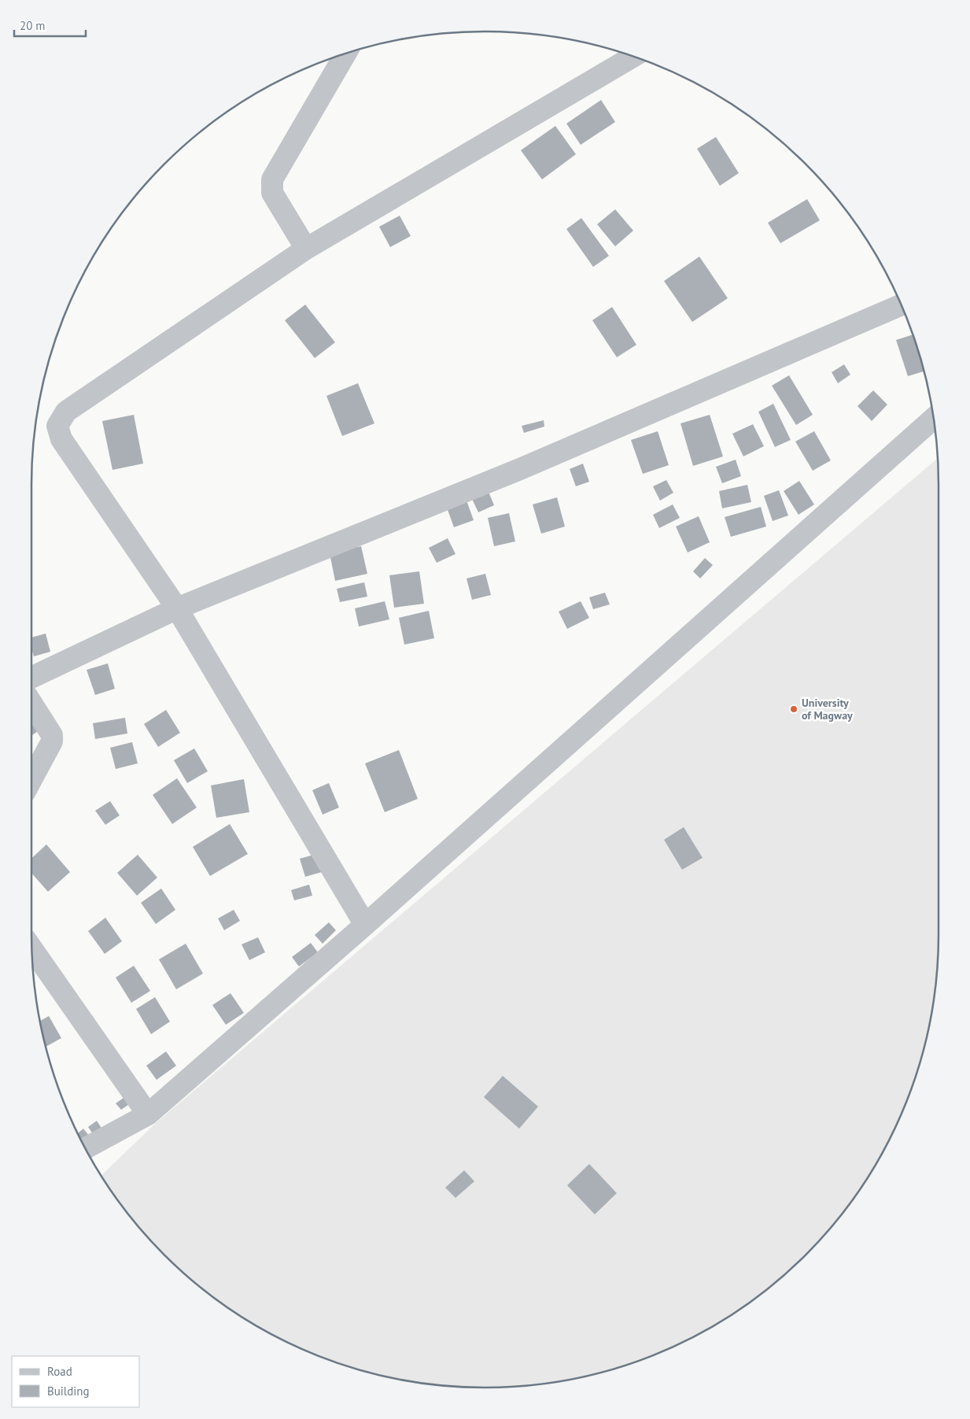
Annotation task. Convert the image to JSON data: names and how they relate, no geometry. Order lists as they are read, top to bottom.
{
  "places": ["University of Magway"],
  "legend": ["Road", "Building"],
  "scale_bar": "20 m"
}
